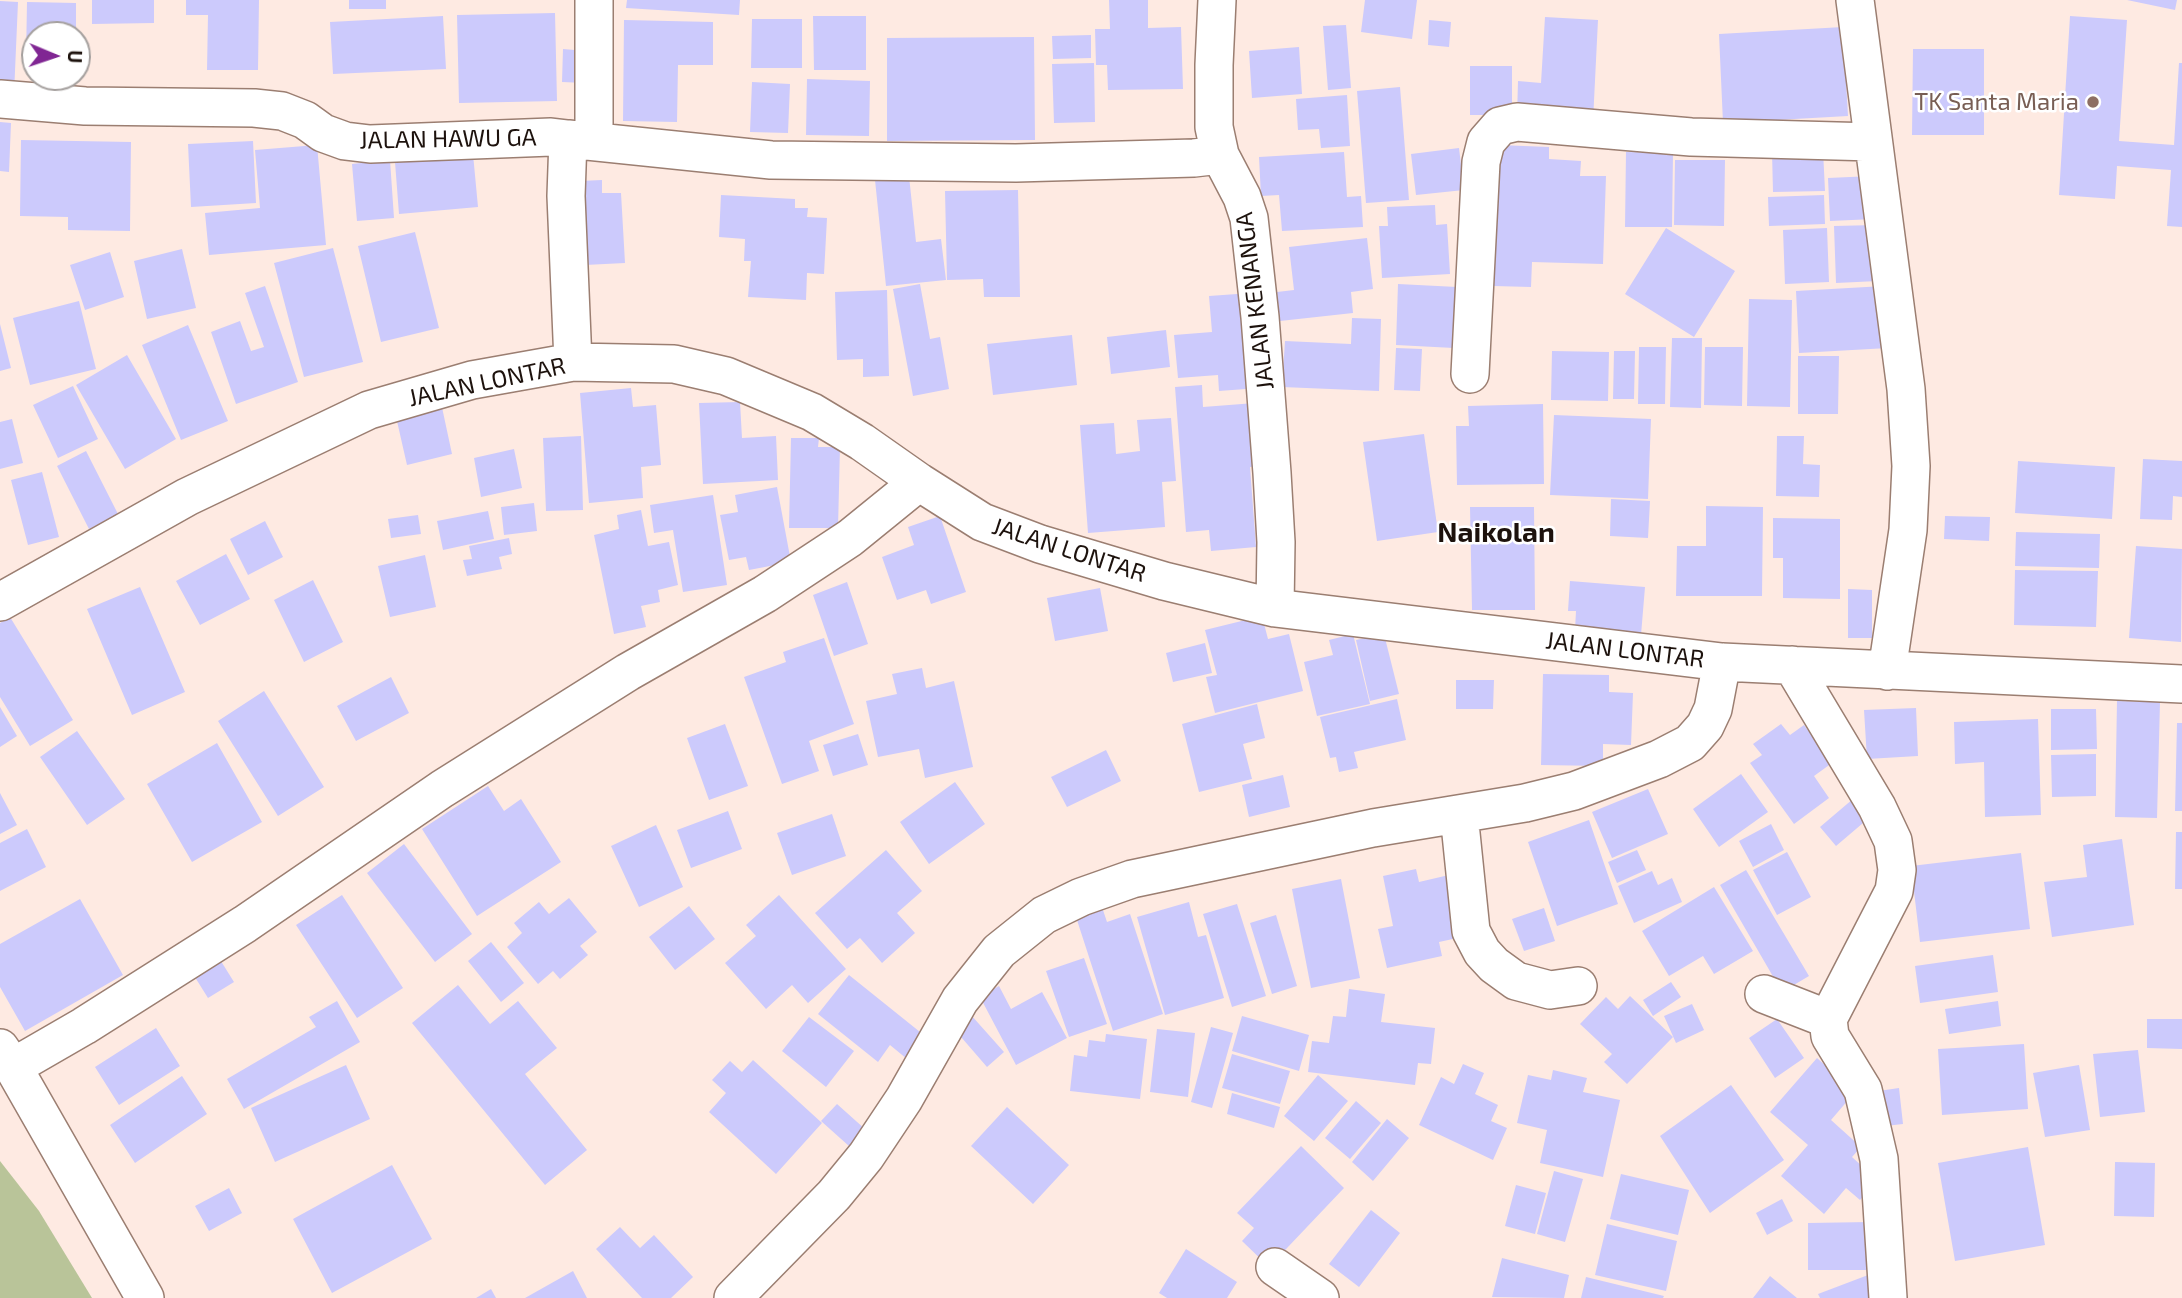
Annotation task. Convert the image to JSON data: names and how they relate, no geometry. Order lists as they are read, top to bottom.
{
  "streets": {
    "street": ["JALAN HAWU GA", "JALAN KENANGA", "JALAN LONTAR"]
  },
  "crossings": [
    ["JALAN HAWU GA", "JALAN KENANGA"],
    ["JALAN KENANGA", "JALAN LONTAR"]
  ],
  "districts": ["Naikolan"],
  "places": ["TK Santa Maria"],
  "north": "right"
}
